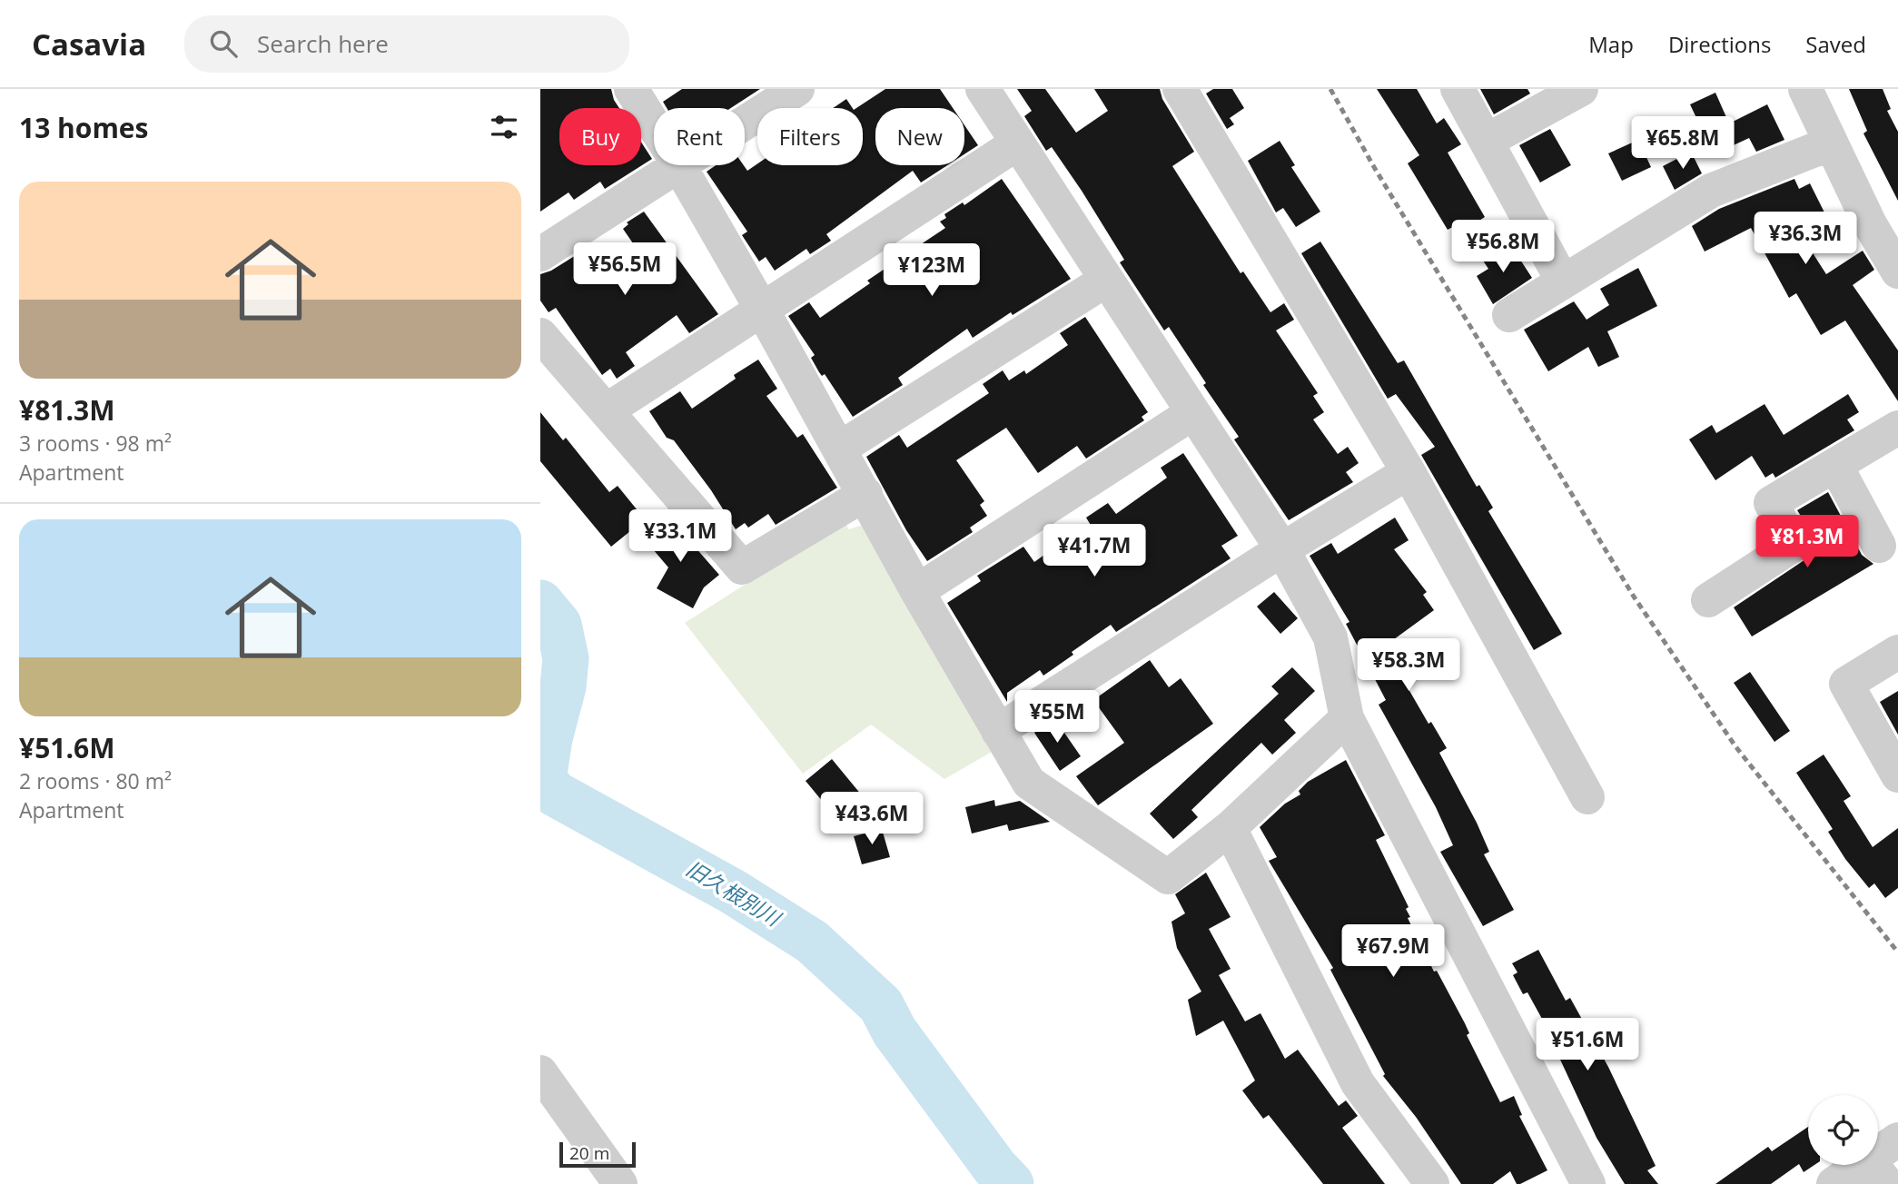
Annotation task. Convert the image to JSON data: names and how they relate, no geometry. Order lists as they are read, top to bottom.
{
  "water": ["旧久根別川"],
  "scale_bar": "20 m",
  "page": {
    "header": "Casavia",
    "search": "Search here",
    "nav": ["Map", "Directions", "Saved"],
    "heading": "13 homes",
    "chip": [
      "Buy",
      "Rent",
      "Filters",
      "New"
    ],
    "price": [
      "¥65.8M",
      "¥36.3M",
      "¥56.8M",
      "¥56.5M",
      "¥123M",
      "¥33.1M",
      "¥81.3M",
      "¥41.7M",
      "¥58.3M",
      "¥55M",
      "¥43.6M",
      "¥67.9M",
      "¥51.6M"
    ],
    "list": [
      {
        "name": "¥81.3M",
        "note": "3 rooms · 98 m² · Apartment"
      },
      {
        "name": "¥51.6M",
        "note": "2 rooms · 80 m² · Apartment"
      }
    ],
    "scale": "20 m"
  }
}
